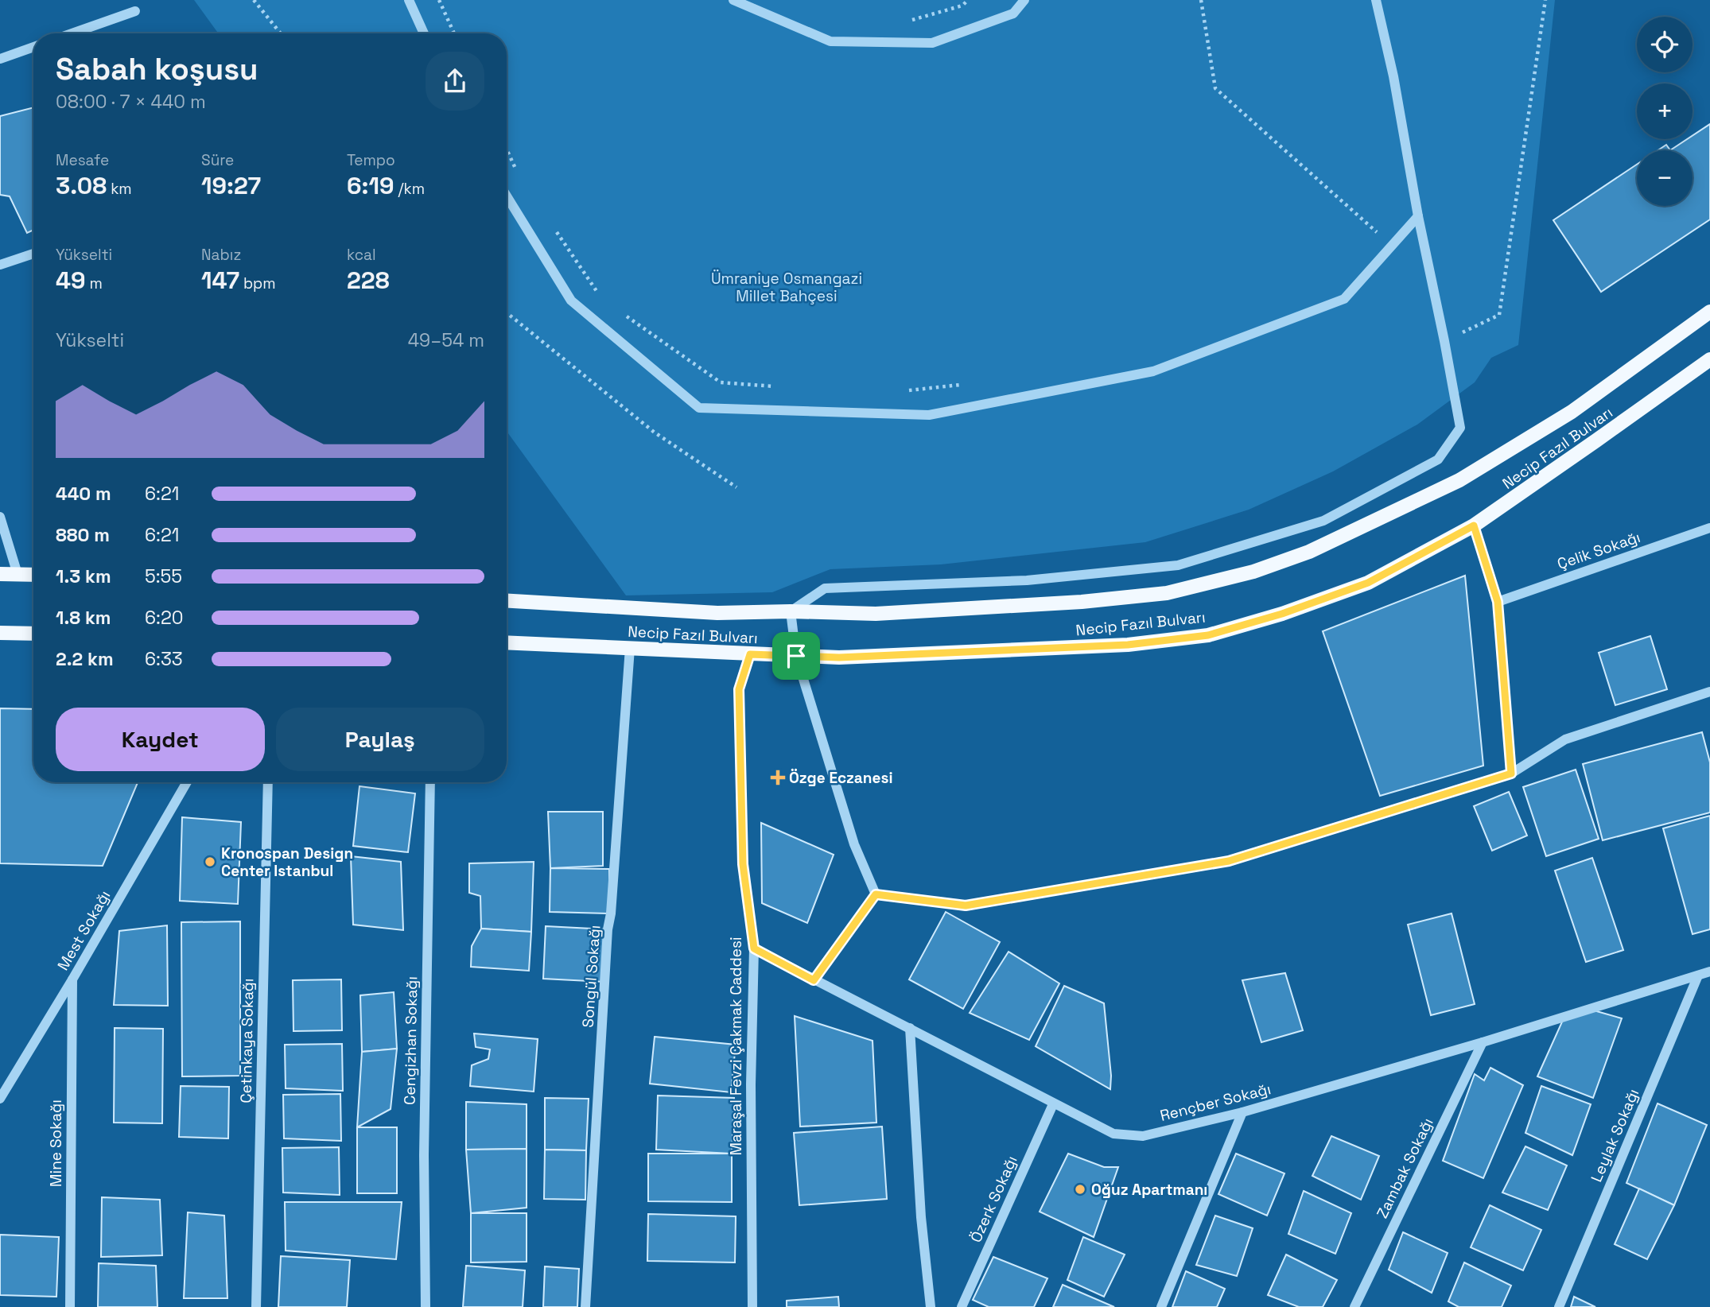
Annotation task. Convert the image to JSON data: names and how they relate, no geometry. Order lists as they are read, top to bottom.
{
  "streets": {
    "main road": ["Necip Fazıl Bulvarı"],
    "street": [
      "Çelik Sokağı",
      "Mest Sokağı",
      "Songül Sokağı",
      "Çetinkaya Sokağı",
      "Cengizhan Sokağı",
      "Maraşal Fevzi Çakmak Caddesi",
      "Rençber Sokağı",
      "Leylak Sokağı",
      "Mine Sokağı",
      "Zambak Sokağı",
      "Özerk Sokağı"
    ]
  },
  "crossings": [
    ["Necip Fazıl Bulvarı", "Songül Sokağı"],
    ["Necip Fazıl Bulvarı", "Maraşal Fevzi Çakmak Caddesi"],
    ["Mest Sokağı", "Mine Sokağı"],
    ["Maraşal Fevzi Çakmak Caddesi", "Rençber Sokağı"],
    ["Rençber Sokağı", "Leylak Sokağı"],
    ["Rençber Sokağı", "Zambak Sokağı"],
    ["Rençber Sokağı", "Özerk Sokağı"]
  ],
  "parks": ["Ümraniye Osmangazi Millet Bahçesi"],
  "places": {
    "health": ["Özge Eczanesi"],
    "other": ["Kronospan Design Center Istanbul", "Oğuz Apartmanı"]
  },
  "page": {
    "map_buttons": ["+", "−"],
    "heading": ["Sabah koşusu", "08:00 · 7 × 440 m"],
    "stats": [
      ["Mesafe", "3.08 km"],
      ["Süre", "19:27"],
      ["Tempo", "6:19 /km"],
      ["Yükselti", "49 m"],
      ["Nabız", "147 bpm"],
      ["kcal", "228"]
    ],
    "chart": ["Yükselti", "49–54 m"],
    "list": [
      {
        "name": "440 m",
        "note": "6:21"
      },
      {
        "name": "880 m",
        "note": "6:21"
      },
      {
        "name": "1.3 km",
        "note": "5:55"
      },
      {
        "name": "1.8 km",
        "note": "6:20"
      },
      {
        "name": "2.2 km",
        "note": "6:33"
      }
    ],
    "buttons": ["Kaydet", "Paylaş"]
  }
}
